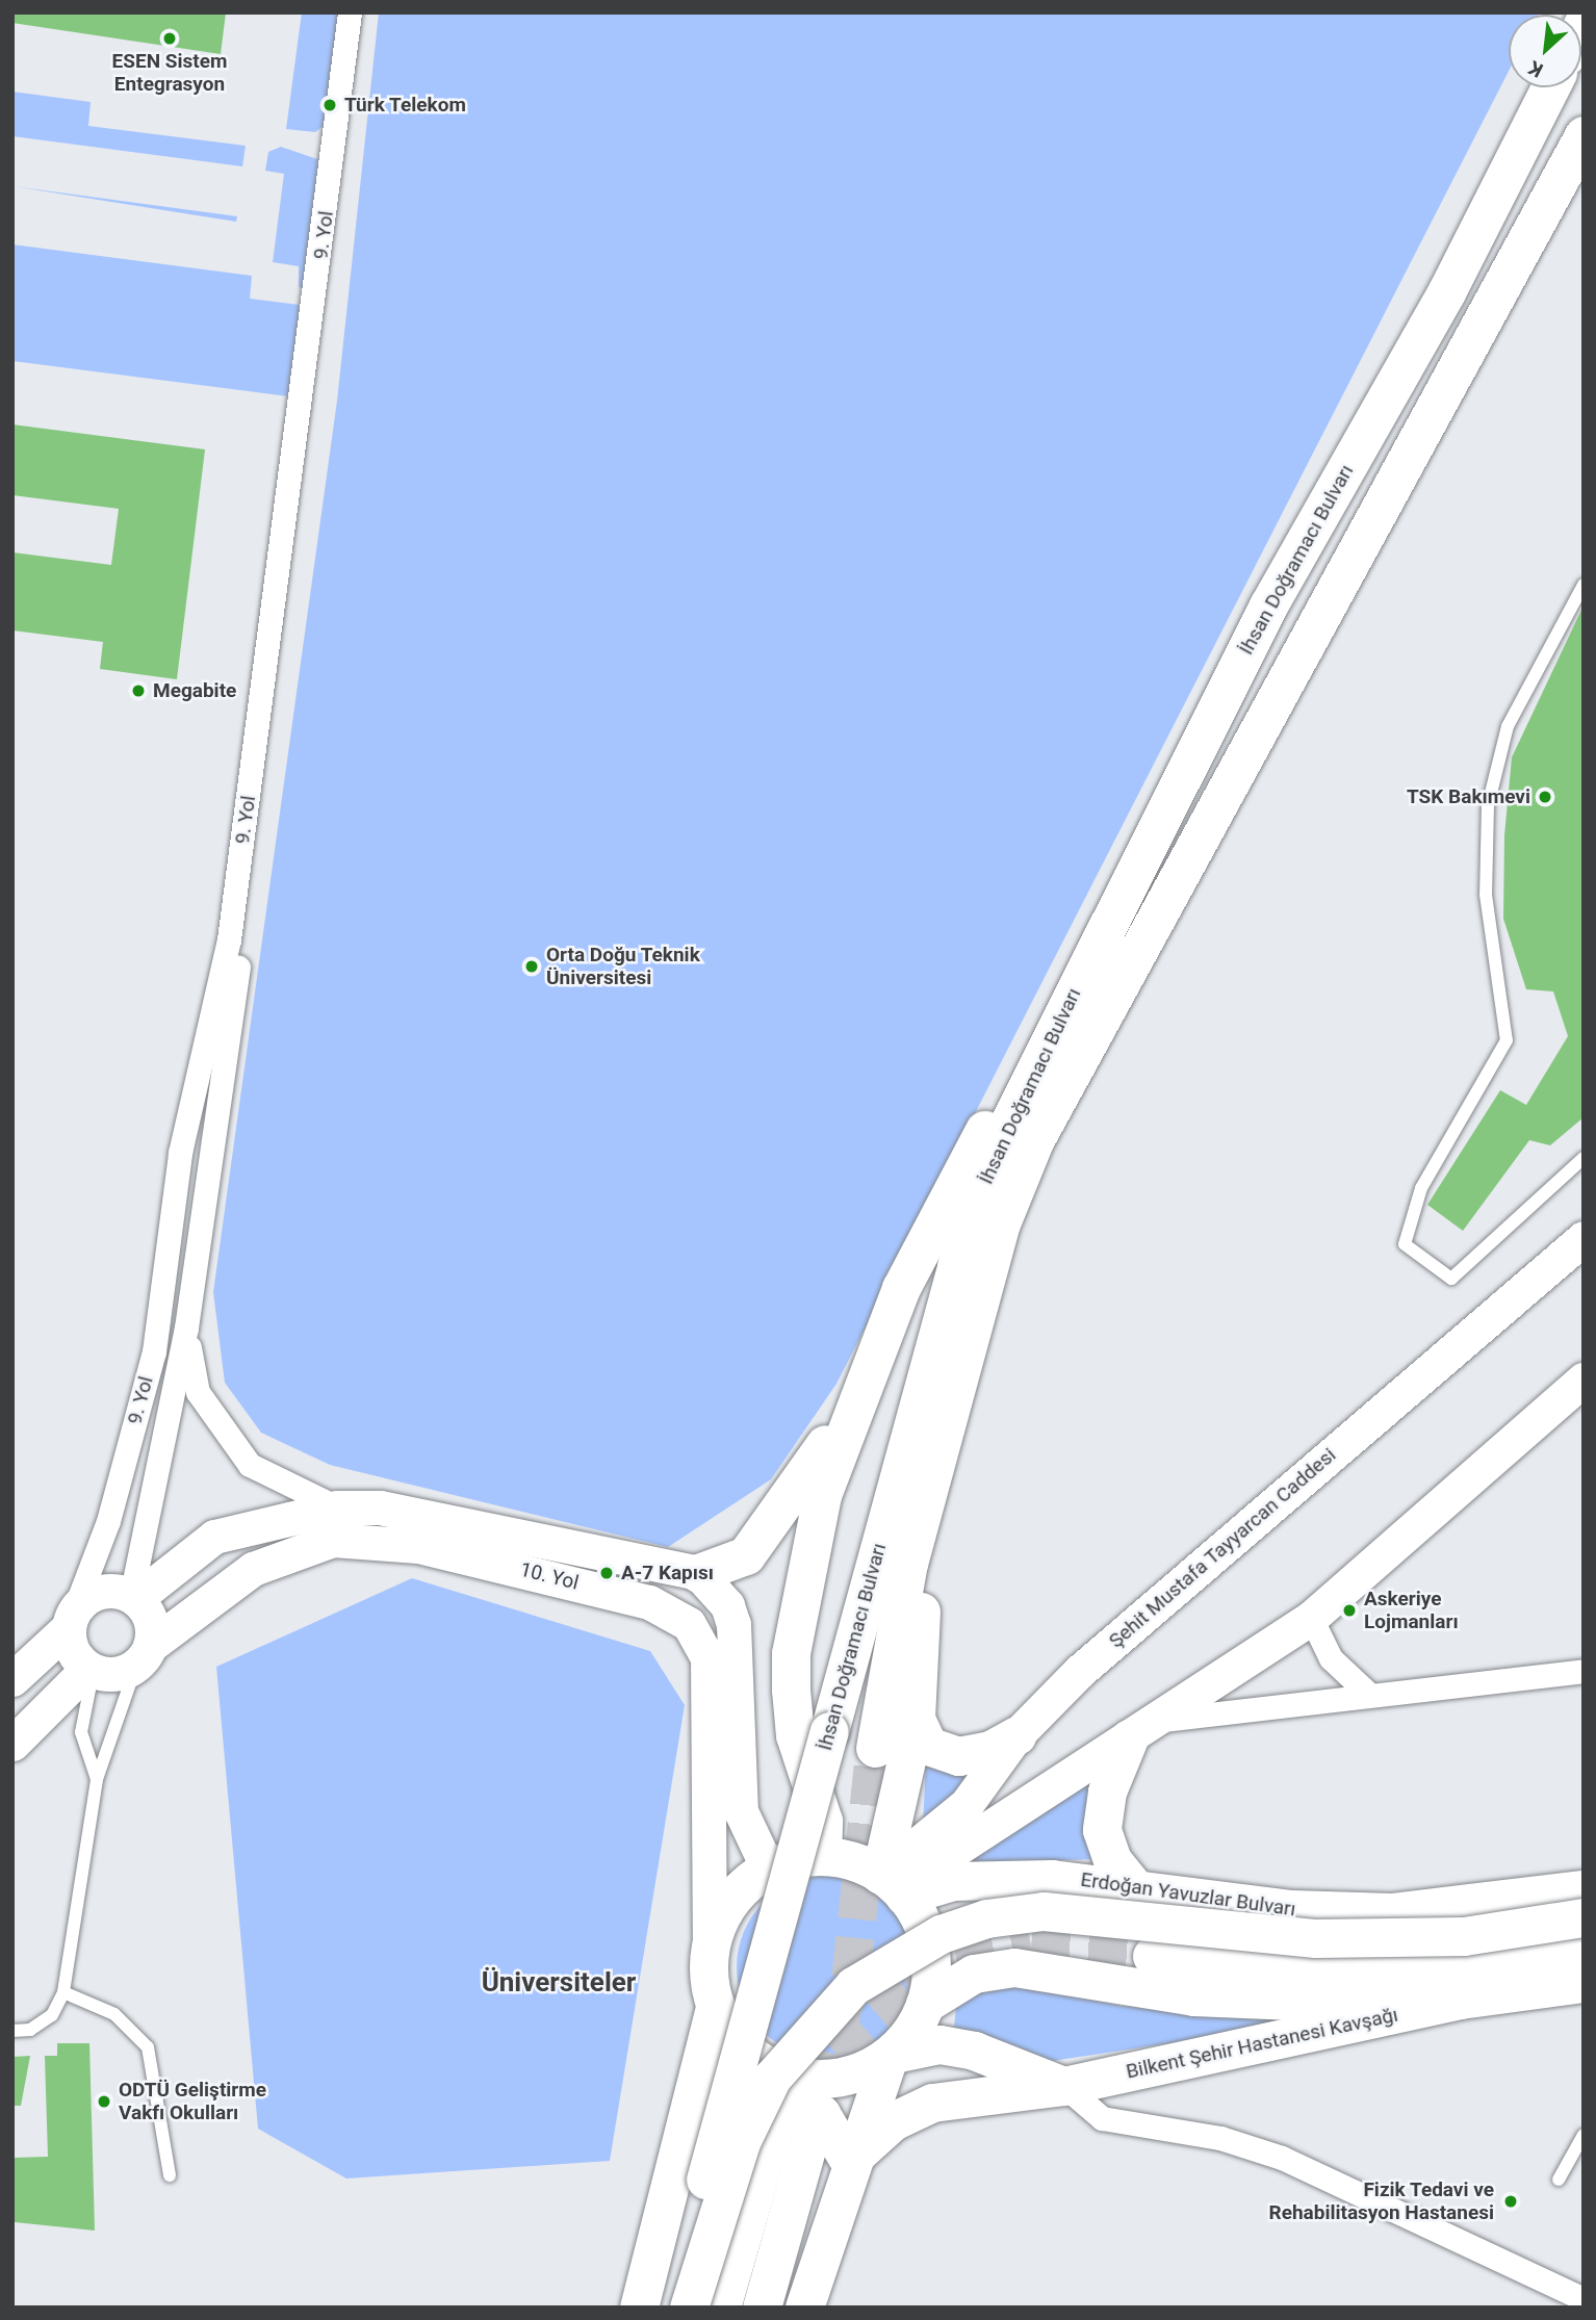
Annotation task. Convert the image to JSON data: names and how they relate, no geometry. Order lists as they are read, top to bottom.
{
  "streets": {
    "main road": ["İhsan Doğramacı Bulvarı", "Erdoğan Yavuzlar Bulvarı", "Bilkent Şehir Hastanesi Kavşağı"],
    "street": ["9. Yol", "Şehit Mustafa Tayyarcan Caddesi", "10. Yol"]
  },
  "crossings": [
    ["9. Yol", "10. Yol"],
    ["Şehit Mustafa Tayyarcan Caddesi", "10. Yol"],
    ["Şehit Mustafa Tayyarcan Caddesi", "Erdoğan Yavuzlar Bulvarı"],
    ["10. Yol", "Erdoğan Yavuzlar Bulvarı"]
  ],
  "districts": ["Üniversiteler"],
  "places": [
    "ESEN Sistem Entegrasyon",
    "Türk Telekom",
    "Megabite",
    "TSK Bakımevi",
    "Orta Doğu Teknik Üniversitesi",
    "A-7 Kapısı",
    "Askeriye Lojmanları",
    "ODTÜ Geliştirme Vakfı Okulları",
    "Fizik Tedavi ve Rehabilitasyon Hastanesi"
  ],
  "north": "bottom left"
}
